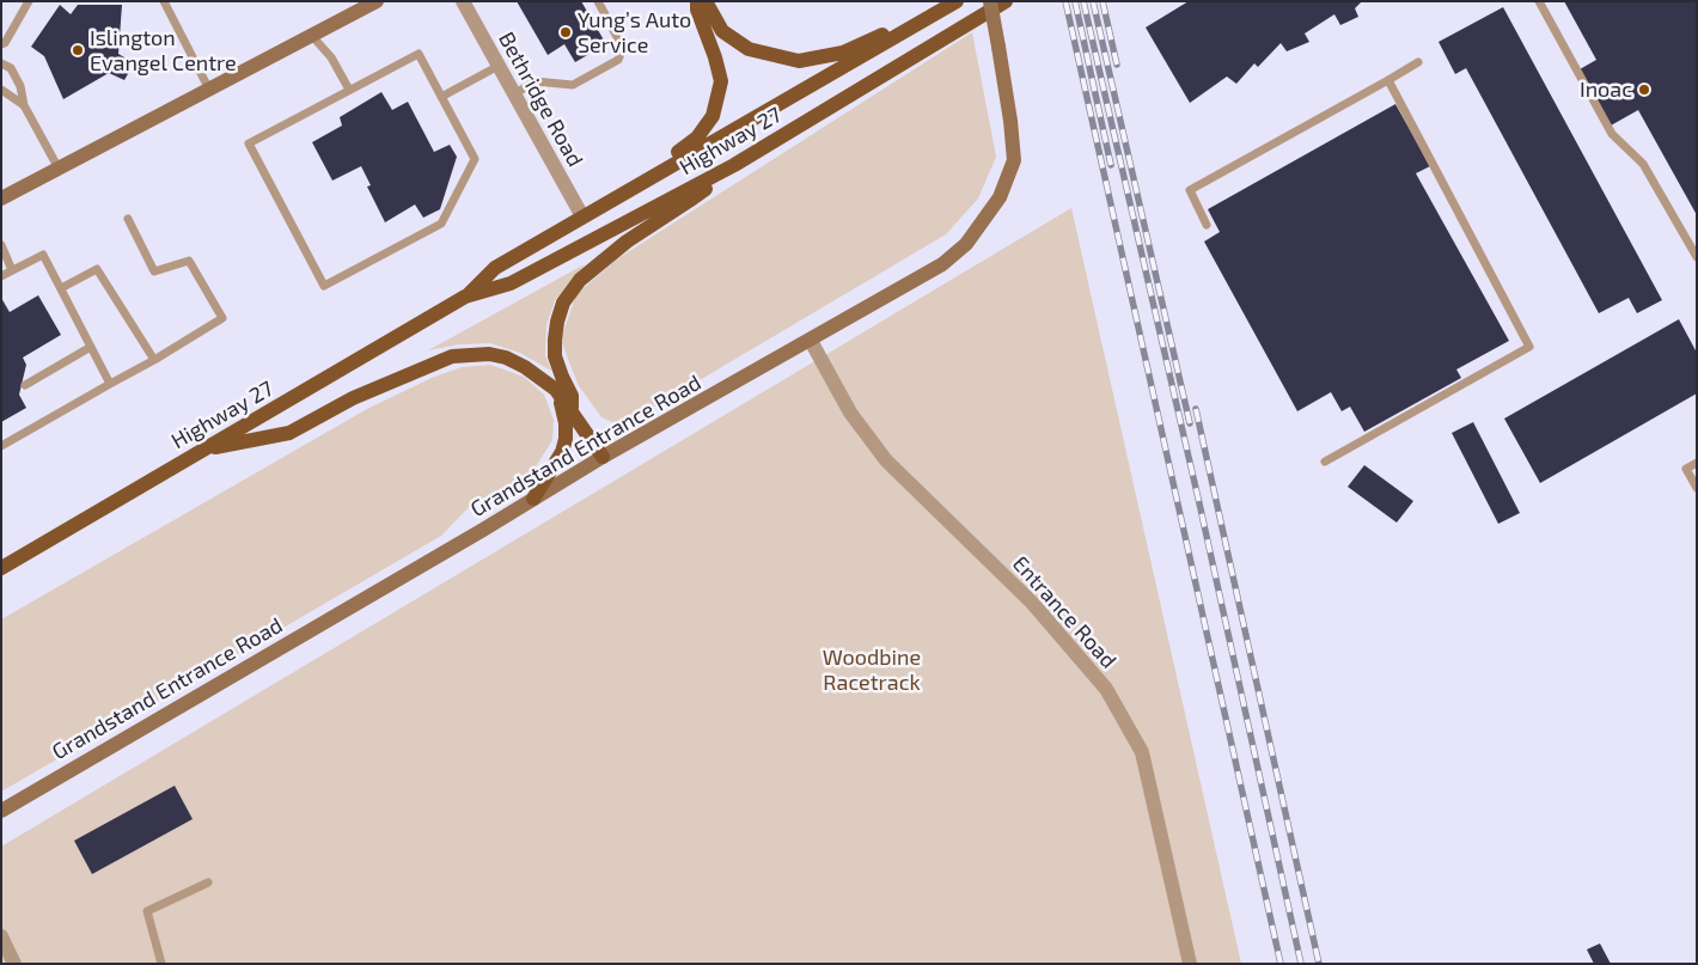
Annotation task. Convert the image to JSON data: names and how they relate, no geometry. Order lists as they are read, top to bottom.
{
  "streets": {
    "main road": ["Highway 27"],
    "street": ["Bethridge Road", "Grandstand Entrance Road", "Entrance Road"]
  },
  "crossings": [
    ["Bethridge Road", "Highway 27"],
    ["Grandstand Entrance Road", "Entrance Road"]
  ],
  "parks": ["Woodbine Racetrack"],
  "places": ["Yung’s Auto Service", "Islington Evangel Centre", "Inoac"]
}
